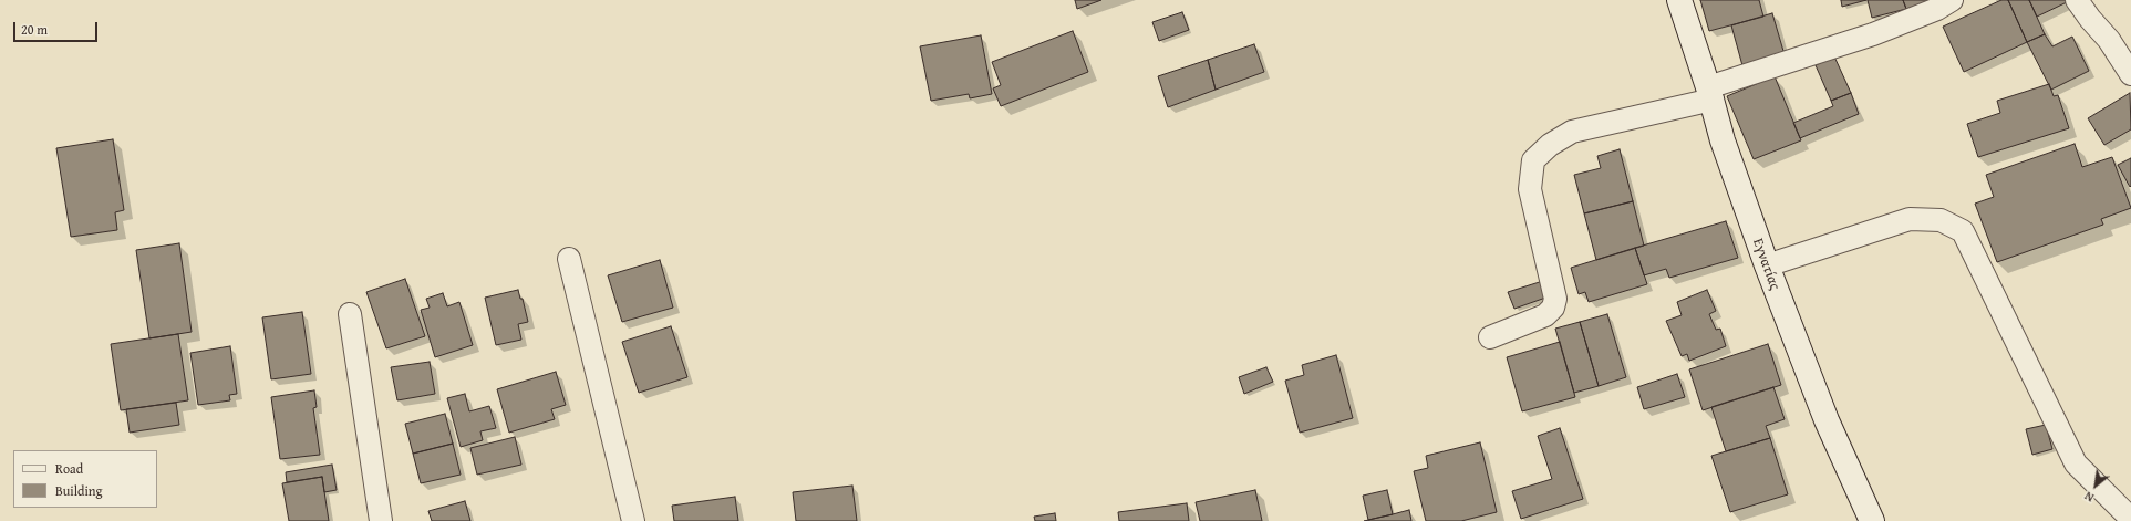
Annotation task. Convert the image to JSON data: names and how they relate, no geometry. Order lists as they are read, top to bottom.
{
  "streets": {
    "street": ["Εγνατίας"]
  },
  "legend": ["Road", "Building"],
  "scale_bar": "20 m",
  "north": "bottom left"
}
